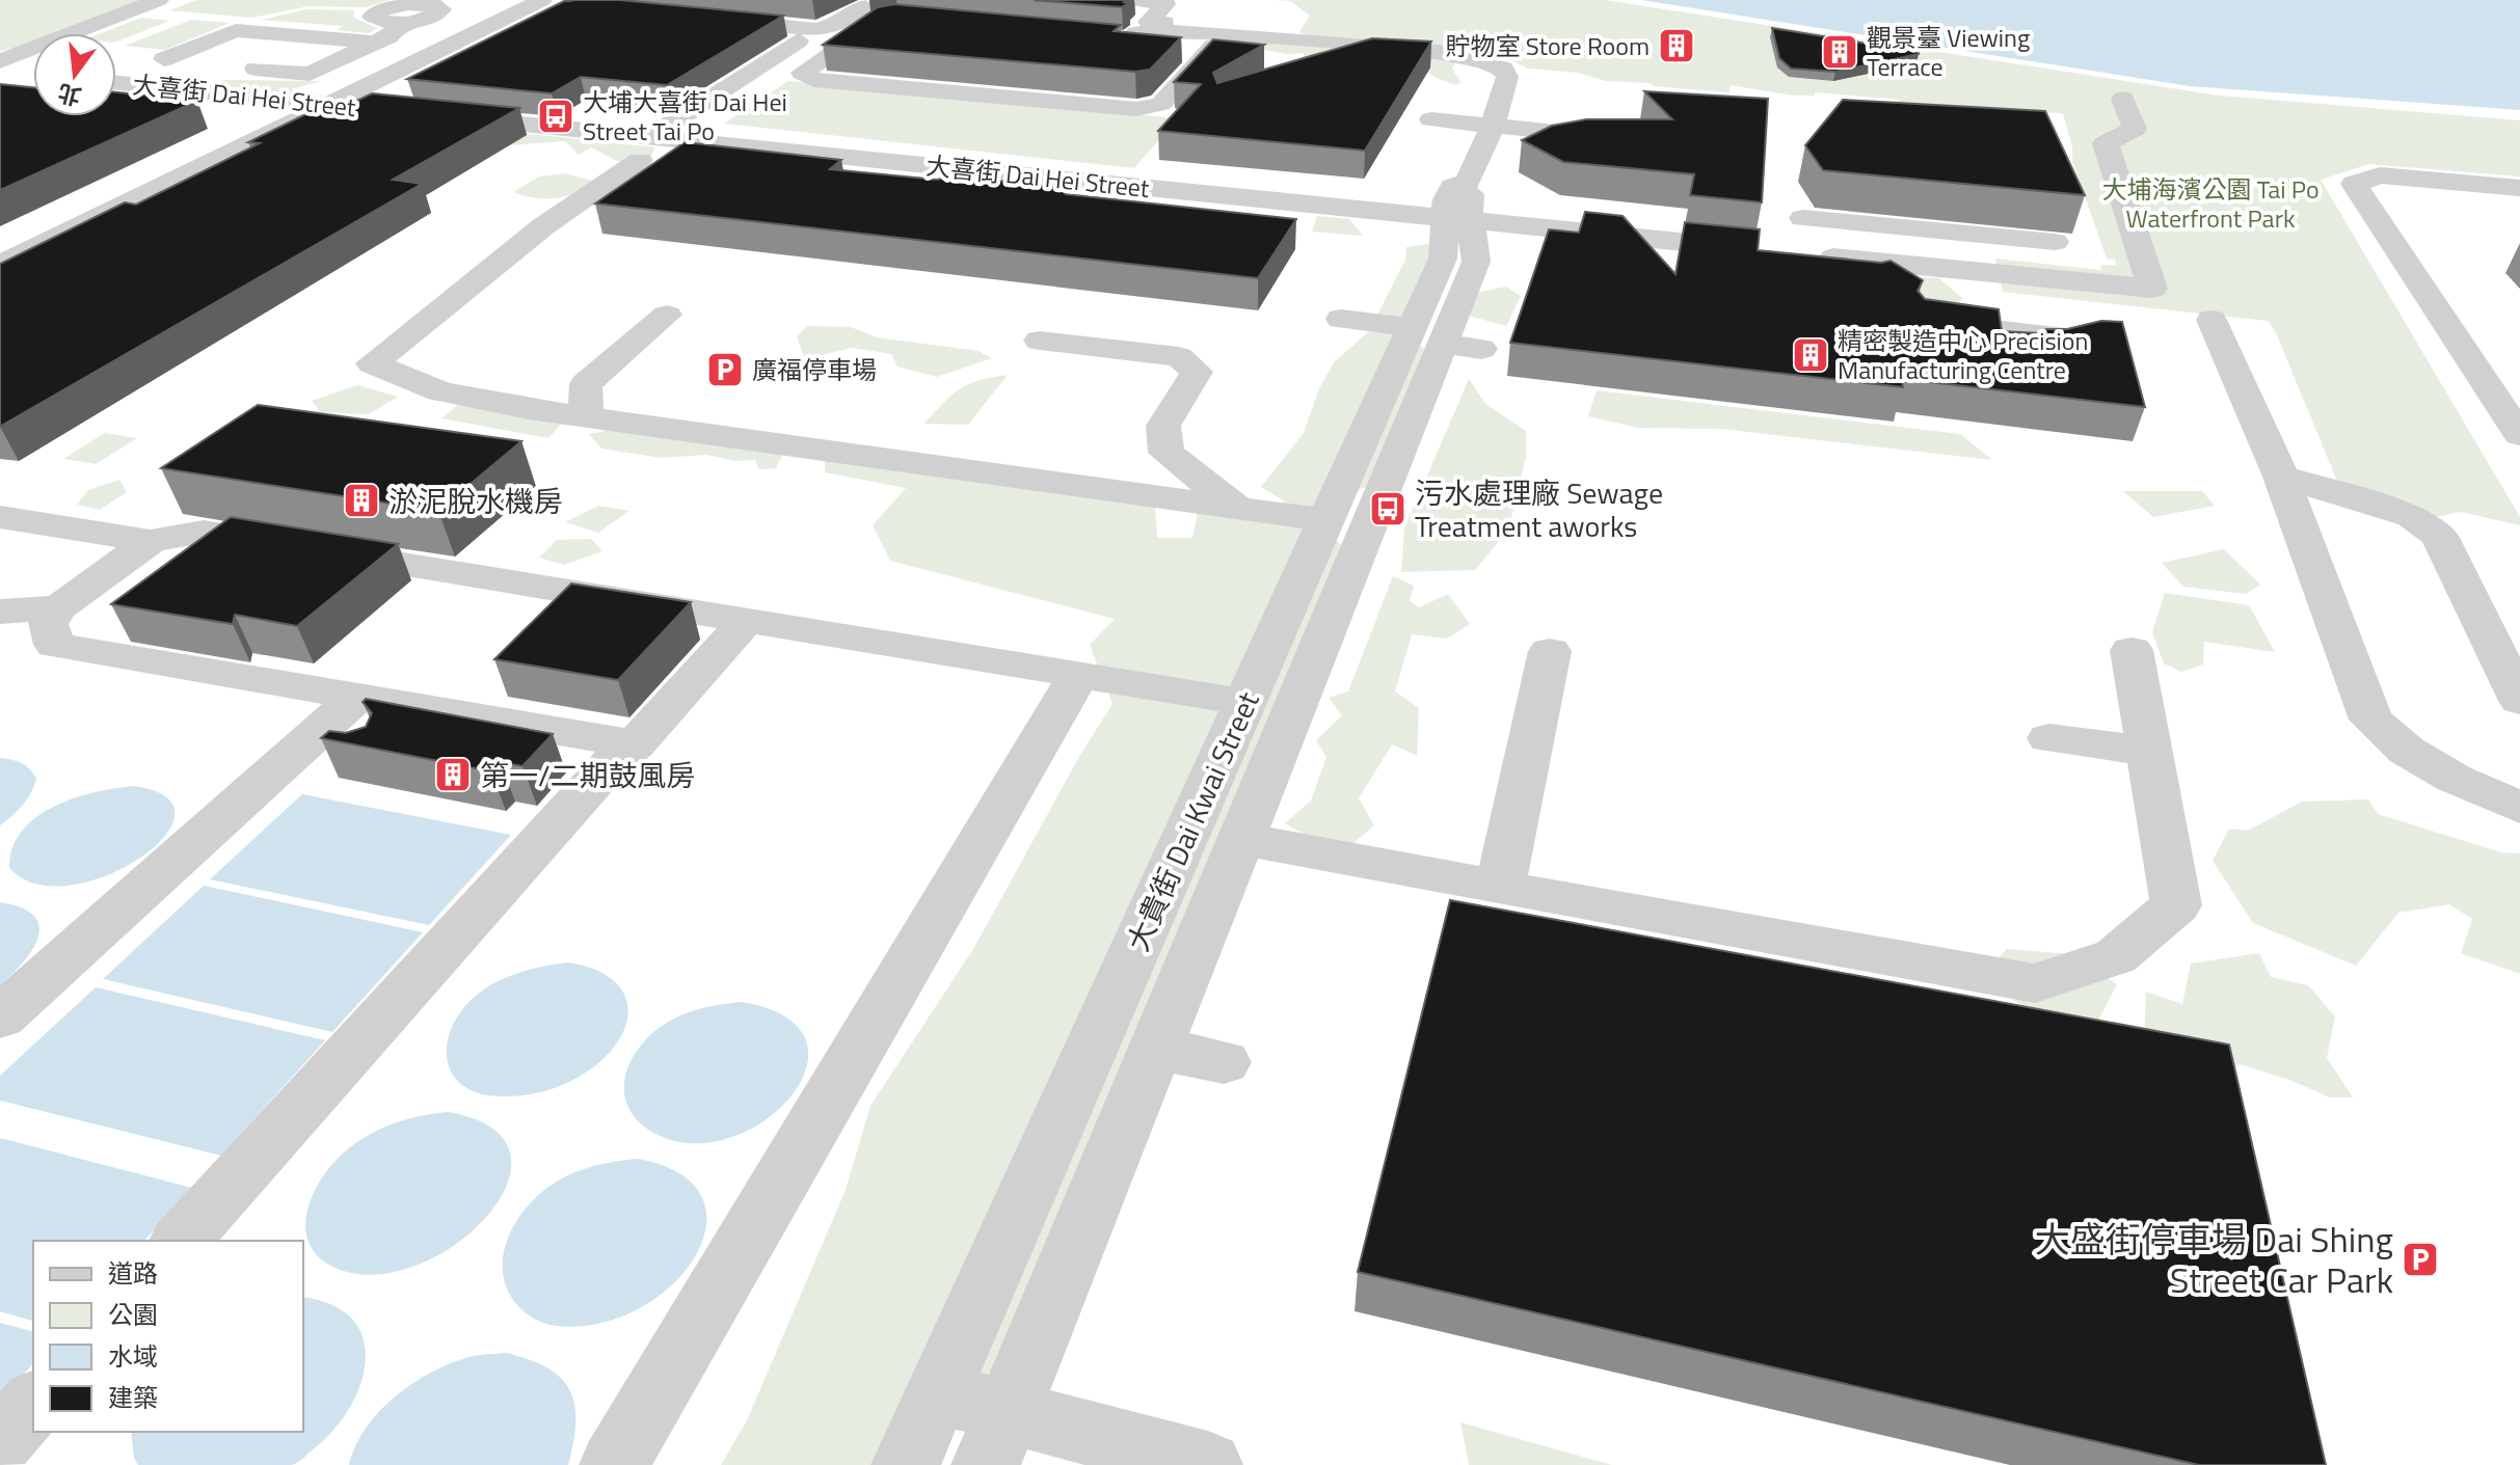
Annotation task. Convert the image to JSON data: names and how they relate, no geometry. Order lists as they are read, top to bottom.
{
  "streets": {
    "street": ["大喜街 Dai Hei Street", "大貴街 Dai Kwai Street"]
  },
  "crossings": [
    ["大喜街 Dai Hei Street", "大貴街 Dai Kwai Street"]
  ],
  "parks": ["大埔海濱公園 Tai Po Waterfront Park"],
  "places": {
    "building": [
      "貯物室 Store Room",
      "觀景臺 Viewing Terrace",
      "精密製造中心 Precision Manufacturing Centre",
      "淤泥脫水機房",
      "第一/二期鼓風房"
    ],
    "bus stop": ["大埔大喜街 Dai Hei Street Tai Po", "污水處理廠 Sewage Treatment aworks"],
    "parking": ["廣福停車場", "大盛街停車場 Dai Shing Street Car Park"]
  },
  "legend": [
    "道路",
    "公園",
    "水域",
    "建築"
  ],
  "north": "bottom"
}
